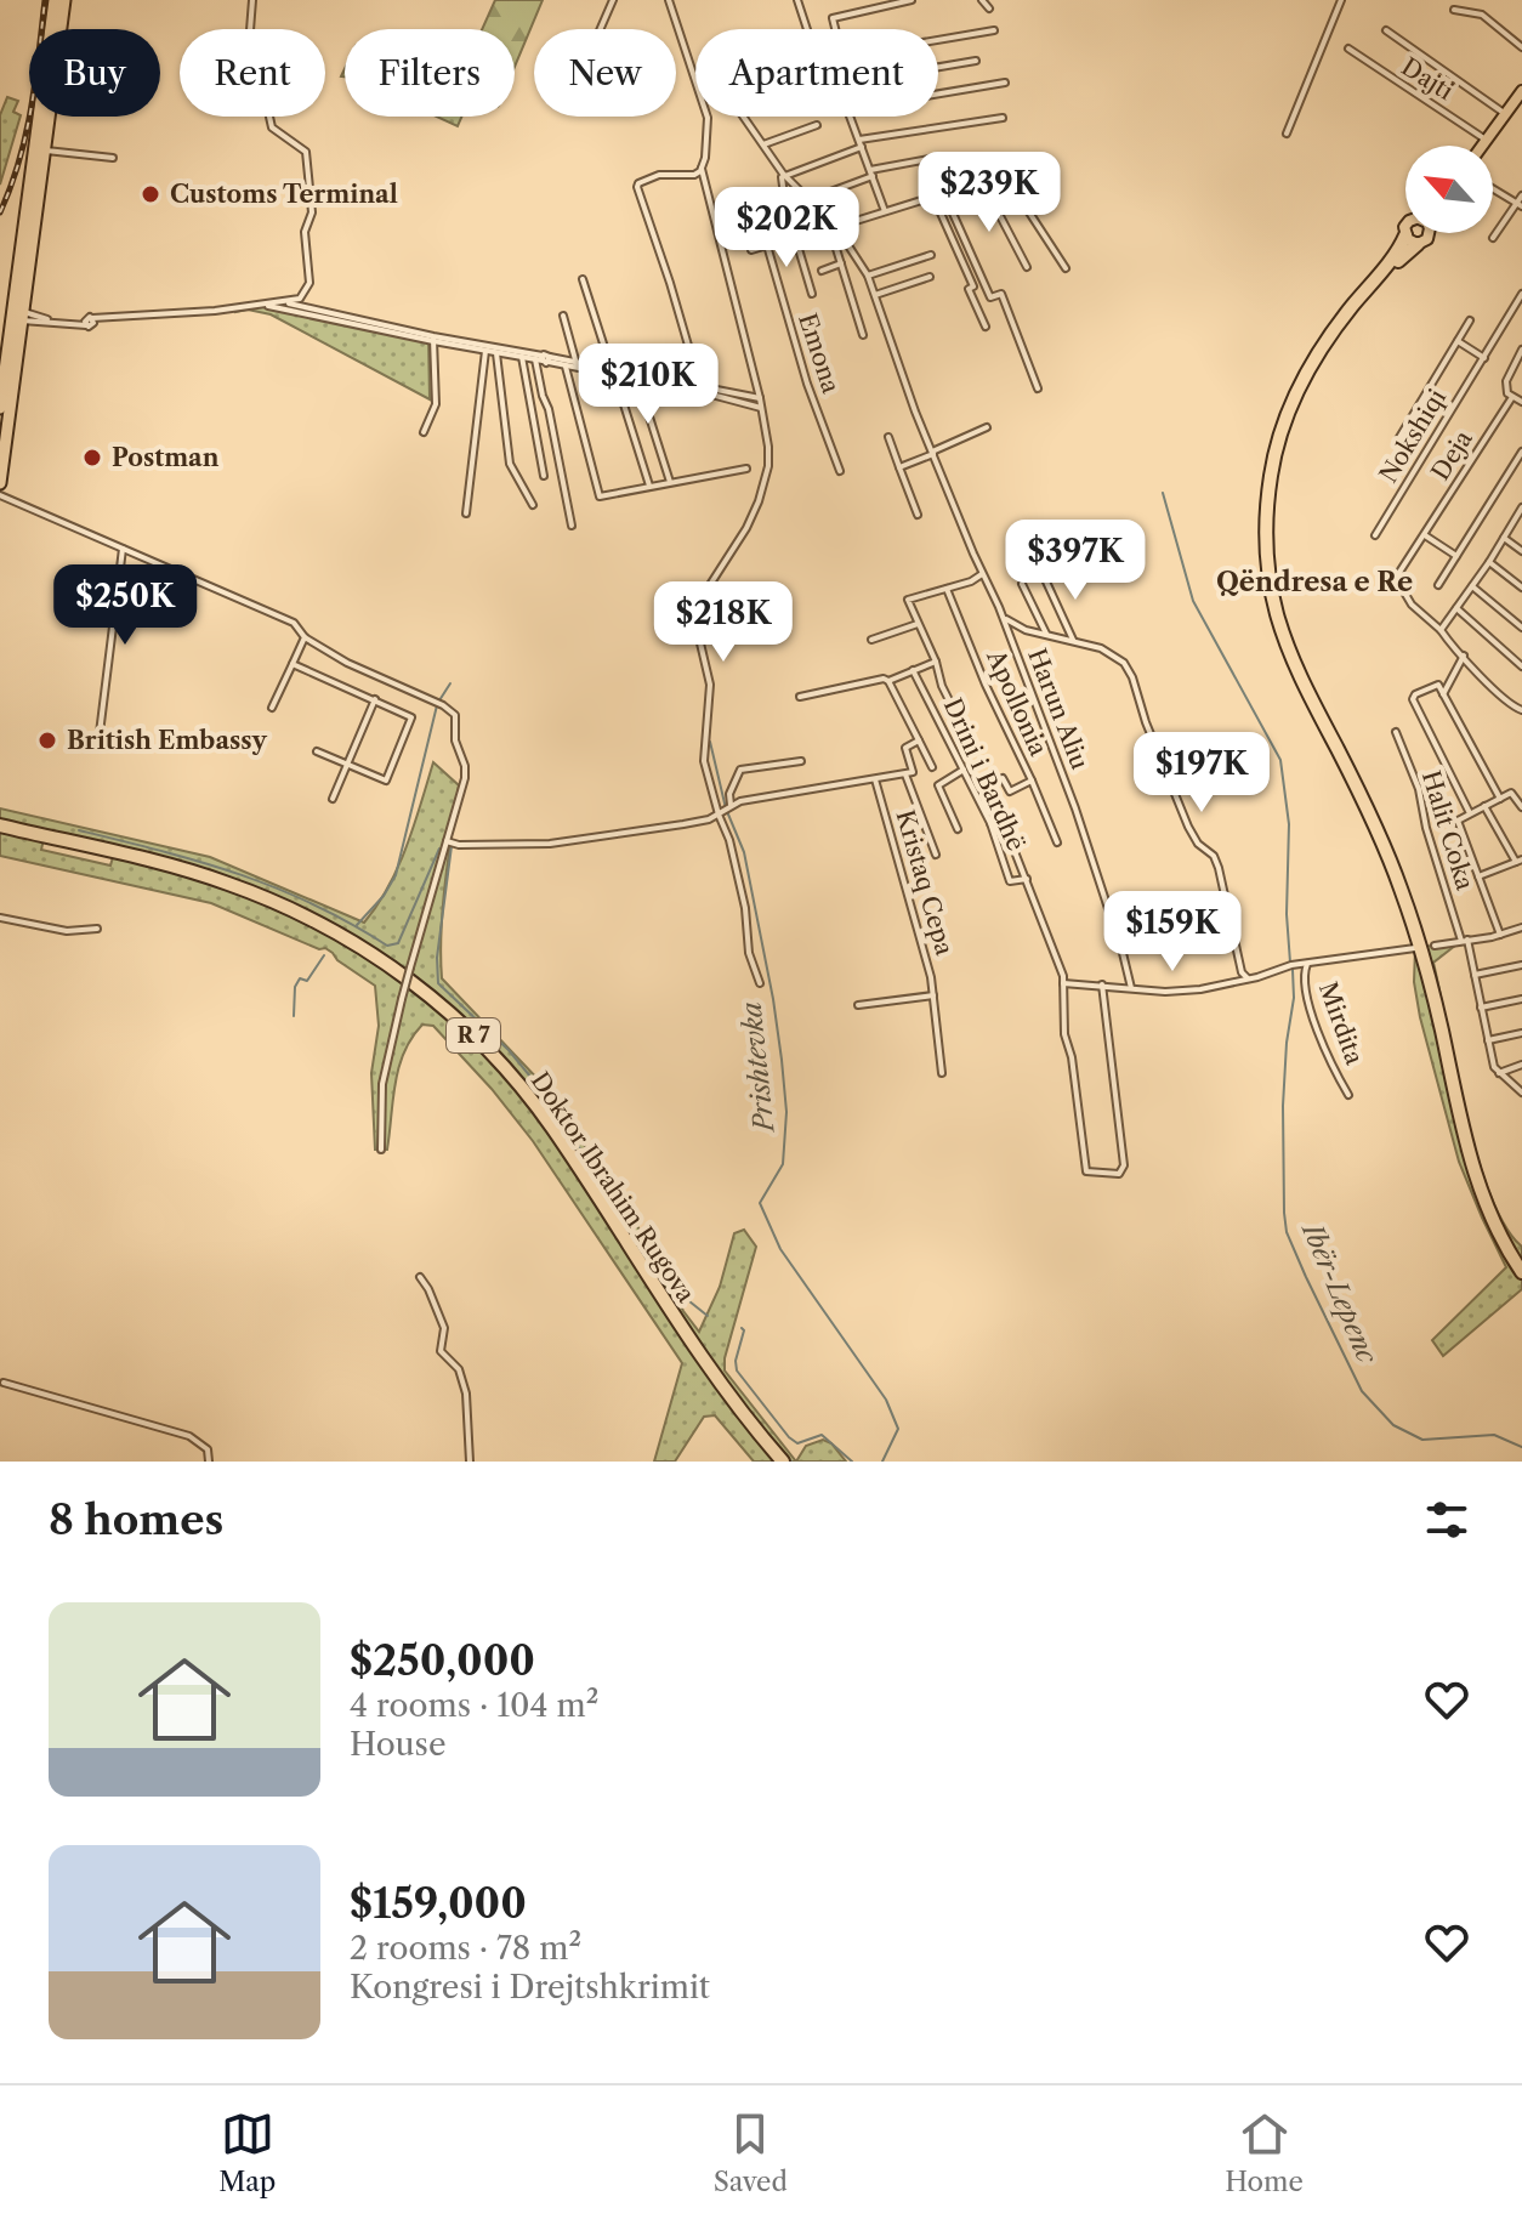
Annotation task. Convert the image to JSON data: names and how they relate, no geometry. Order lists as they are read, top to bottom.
{
  "streets": {
    "highway": ["R 7", "Doktor Ibrahim Rugova"],
    "street": [
      "Dajti",
      "Emona",
      "Nokshiqi",
      "Deja",
      "Apollonia",
      "Harun Aliu",
      "Drini i Bardhë",
      "Halit Coka",
      "Kristaq Cepa",
      "Mirdita"
    ]
  },
  "districts": ["Qëndresa e Re"],
  "water": ["Prishtevka", "Ibër-Lepenc"],
  "places": ["Customs Terminal", "Postman", "British Embassy"],
  "north": "top left",
  "page": {
    "chip": [
      "Buy",
      "Rent",
      "Filters",
      "New",
      "Apartment"
    ],
    "price": [
      "$239K",
      "$202K",
      "$210K",
      "$397K",
      "$250K",
      "$218K",
      "$197K",
      "$159K"
    ],
    "heading": "8 homes",
    "list": [
      {
        "name": "$250,000",
        "note": "4 rooms · 104 m² · House"
      },
      {
        "name": "$159,000",
        "note": "2 rooms · 78 m² · Kongresi i Drejtshkrimit"
      }
    ],
    "tabs": ["Map", "Saved", "Home"]
  }
}
